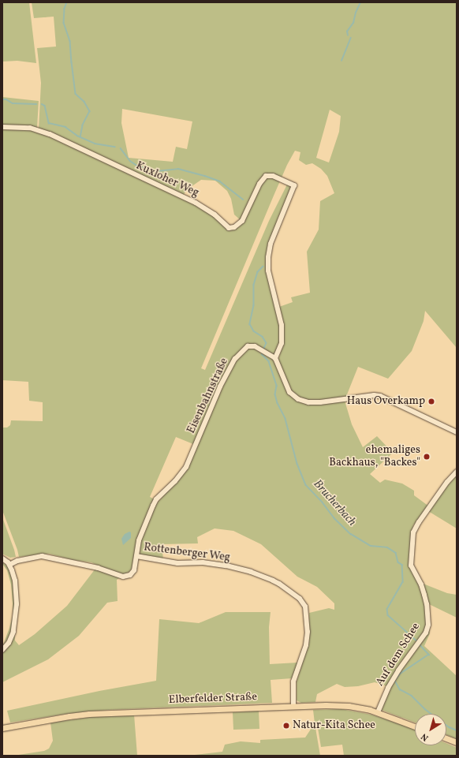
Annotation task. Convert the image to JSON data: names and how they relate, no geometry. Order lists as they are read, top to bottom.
{
  "streets": {
    "main road": ["Elberfelder Straße"],
    "street": [
      "Kuxloher Weg",
      "Eisenbahnstraße",
      "Rottenberger Weg",
      "Auf dem Schee"
    ]
  },
  "crossings": [
    ["Kuxloher Weg", "Eisenbahnstraße"],
    ["Eisenbahnstraße", "Rottenberger Weg"],
    ["Rottenberger Weg", "Elberfelder Straße"],
    ["Auf dem Schee", "Elberfelder Straße"]
  ],
  "water": ["Brucherbach"],
  "places": ["Haus Overkamp", "ehemaliges Backhaus, \"Backes\"", "Natur-Kita Schee"],
  "north": "bottom left"
}
